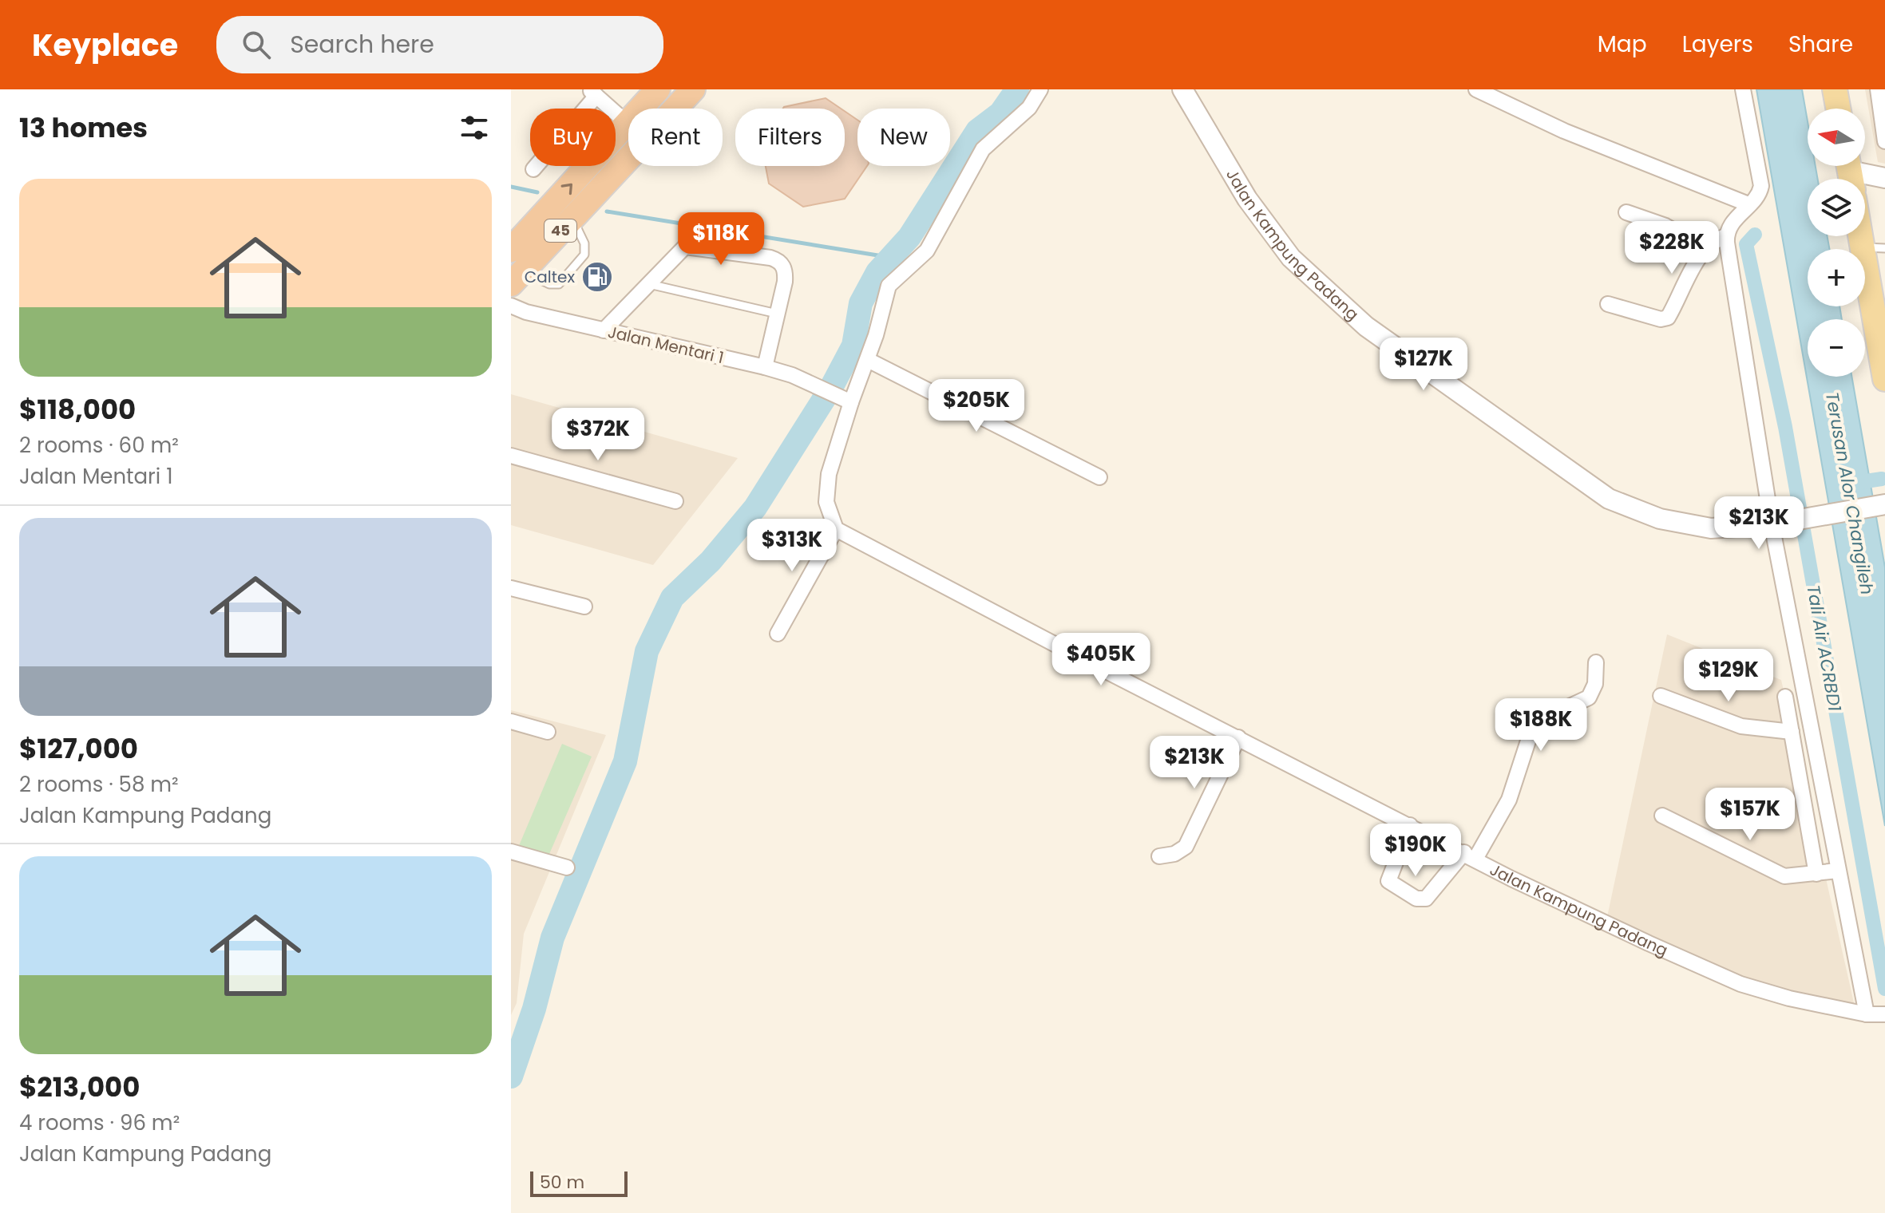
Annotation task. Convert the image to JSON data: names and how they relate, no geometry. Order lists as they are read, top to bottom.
{
  "streets": {
    "highway": ["45"],
    "street": ["Jalan Kampung Padang", "Jalan Mentari 1"]
  },
  "water": ["Terusan Alor Changileh", "Tali Air ACRBD1"],
  "places": {
    "fuel station": ["Caltex"]
  },
  "scale_bar": "50 m",
  "north": "left",
  "page": {
    "header": "Keyplace",
    "search": "Search here",
    "nav": ["Map", "Layers", "Share"],
    "heading": "13 homes",
    "map_buttons": ["+", "−"],
    "chip": [
      "Buy",
      "Rent",
      "Filters",
      "New"
    ],
    "list": [
      {
        "name": "$118,000",
        "note": "2 rooms · 60 m² · Jalan Mentari 1"
      },
      {
        "name": "$127,000",
        "note": "2 rooms · 58 m² · Jalan Kampung Padang"
      },
      {
        "name": "$213,000",
        "note": "4 rooms · 96 m² · Jalan Kampung Padang"
      }
    ],
    "price": [
      "$118K",
      "$228K",
      "$127K",
      "$205K",
      "$372K",
      "$213K",
      "$313K",
      "$405K",
      "$129K",
      "$188K",
      "$213K",
      "$157K",
      "$190K"
    ],
    "scale": "50 m"
  }
}
